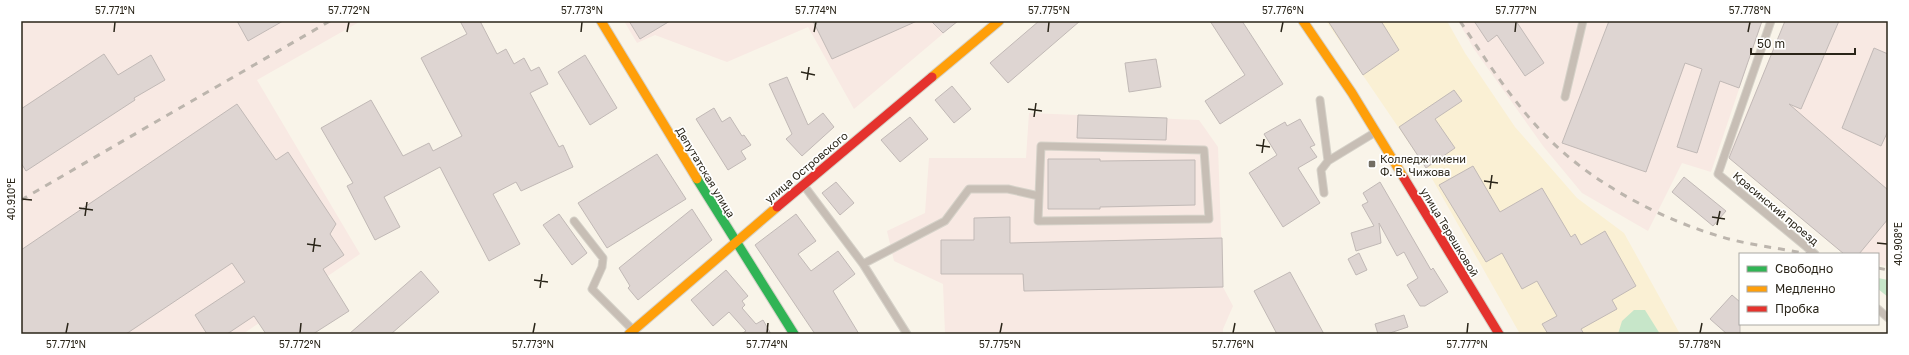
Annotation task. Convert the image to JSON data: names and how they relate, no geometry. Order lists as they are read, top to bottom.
{
  "streets": {
    "street": ["улица Островского", "Депутатская улица", "улица Терешковой"],
    "lane": ["Красинский проезд"]
  },
  "crossings": [
    ["улица Островского", "Депутатская улица"]
  ],
  "places": {
    "transit": ["Колледж имени Ф. В. Чижова"]
  },
  "legend": ["Свободно", "Медленно", "Пробка"],
  "scale_bar": "50 m",
  "coordinates": [
    "57.771°N",
    "57.772°N",
    "57.773°N",
    "57.774°N",
    "57.775°N",
    "57.776°N",
    "57.777°N",
    "57.778°N",
    "40.910°E",
    "40.908°E"
  ]
}
